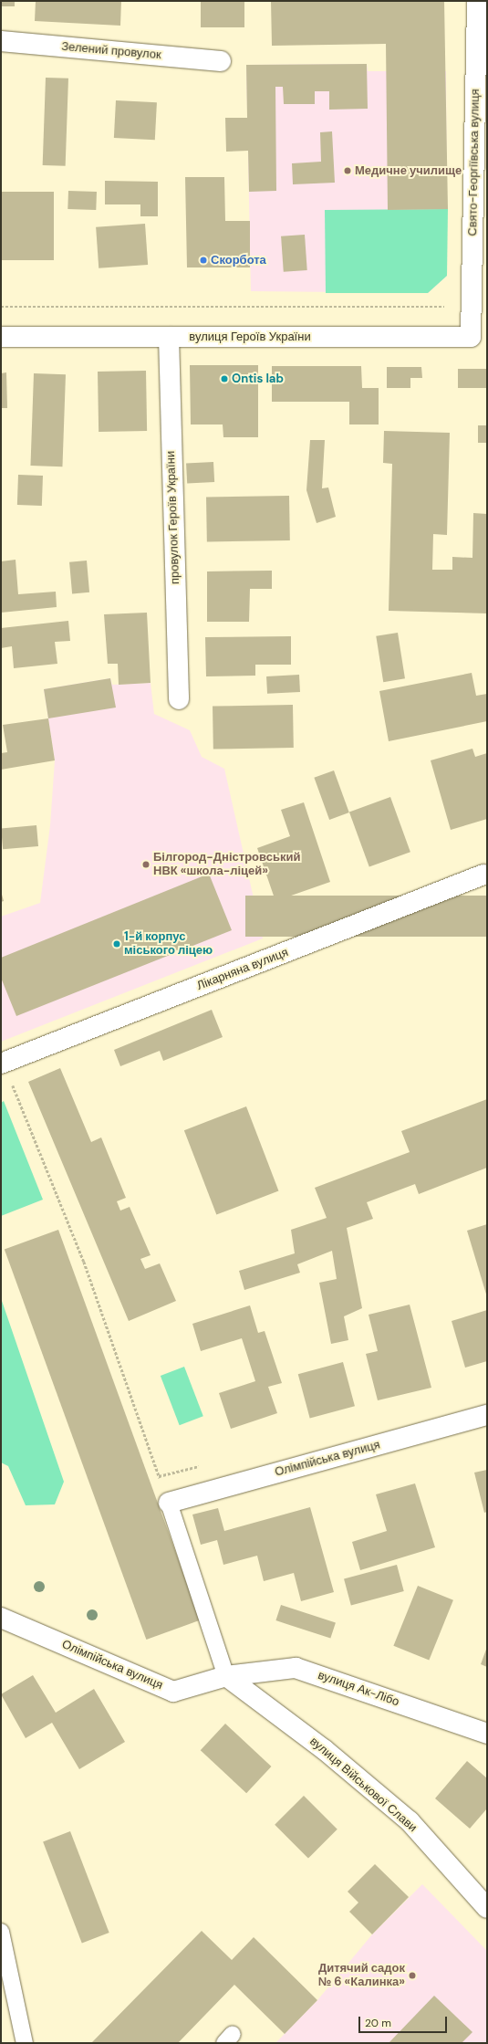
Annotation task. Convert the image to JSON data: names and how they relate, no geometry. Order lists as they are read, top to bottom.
{
  "streets": {
    "street": [
      "Зелений провулок",
      "Свято-Георгіївська вулиця",
      "вулиця Героїв України",
      "провулок Героїв України",
      "Лікарняна вулиця",
      "Олімпійська вулиця",
      "вулиця Ак-Лібо",
      "вулиця Військової Слави"
    ]
  },
  "crossings": [
    ["Свято-Георгіївська вулиця", "вулиця Героїв України"],
    ["вулиця Героїв України", "провулок Героїв України"],
    ["Олімпійська вулиця", "вулиця Ак-Лібо"],
    ["Олімпійська вулиця", "вулиця Військової Слави"],
    ["вулиця Ак-Лібо", "вулиця Військової Слави"]
  ],
  "places": [
    "Медичне училище",
    "Скорбота",
    "Ontis lab",
    "Білгород-Дністровський НВК «школа-ліцей»",
    "1-й корпус міського ліцею",
    "Дитячий садок № 6 «Калинка»"
  ],
  "scale_bar": "20 m"
}
